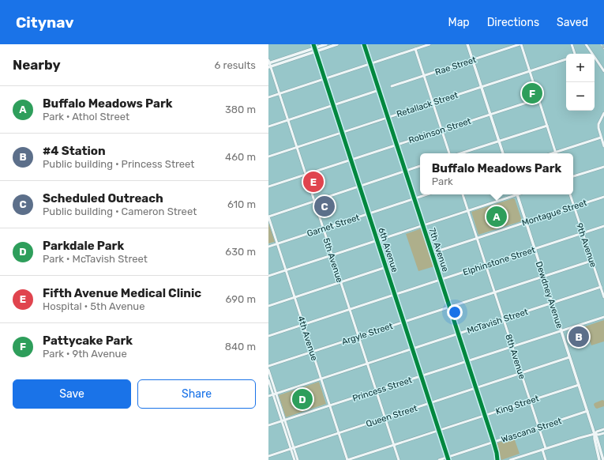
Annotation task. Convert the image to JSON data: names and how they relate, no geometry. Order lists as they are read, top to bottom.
{
  "streets": {
    "main road": ["Dewdney Avenue"],
    "street": [
      "Rae Street",
      "Retallack Street",
      "Robinson Street",
      "Montague Street",
      "Garnet Street",
      "9th Avenue",
      "6th Avenue",
      "7th Avenue",
      "5th Avenue",
      "Elphinstone Street",
      "McTavish Street",
      "Argyle Street",
      "4th Avenue",
      "8th Avenue",
      "Princess Street",
      "King Street",
      "Queen Street",
      "Wascana Street"
    ]
  },
  "crossings": [
    ["Retallack Street", "6th Avenue"],
    ["Retallack Street", "7th Avenue"],
    ["Retallack Street", "5th Avenue"],
    ["Robinson Street", "6th Avenue"],
    ["Robinson Street", "7th Avenue"],
    ["Robinson Street", "5th Avenue"],
    ["Montague Street", "9th Avenue"],
    ["Montague Street", "7th Avenue"],
    ["Montague Street", "Dewdney Avenue"],
    ["Montague Street", "8th Avenue"],
    ["Garnet Street", "6th Avenue"],
    ["Garnet Street", "7th Avenue"],
    ["Garnet Street", "5th Avenue"],
    ["Garnet Street", "4th Avenue"],
    ["9th Avenue", "Elphinstone Street"],
    ["9th Avenue", "McTavish Street"],
    ["9th Avenue", "Argyle Street"],
    ["6th Avenue", "Elphinstone Street"],
    ["6th Avenue", "McTavish Street"],
    ["6th Avenue", "Argyle Street"],
    ["6th Avenue", "Princess Street"],
    ["6th Avenue", "King Street"],
    ["6th Avenue", "Queen Street"],
    ["6th Avenue", "Wascana Street"],
    ["7th Avenue", "Elphinstone Street"],
    ["7th Avenue", "McTavish Street"],
    ["7th Avenue", "Argyle Street"],
    ["7th Avenue", "Princess Street"],
    ["7th Avenue", "King Street"],
    ["7th Avenue", "Queen Street"],
    ["7th Avenue", "Wascana Street"],
    ["5th Avenue", "Elphinstone Street"],
    ["5th Avenue", "McTavish Street"],
    ["5th Avenue", "Argyle Street"],
    ["5th Avenue", "Princess Street"],
    ["5th Avenue", "King Street"],
    ["5th Avenue", "Queen Street"],
    ["Elphinstone Street", "Dewdney Avenue"],
    ["Elphinstone Street", "4th Avenue"],
    ["Elphinstone Street", "8th Avenue"],
    ["Dewdney Avenue", "McTavish Street"],
    ["Dewdney Avenue", "Argyle Street"],
    ["Dewdney Avenue", "Princess Street"],
    ["Dewdney Avenue", "King Street"],
    ["Dewdney Avenue", "Queen Street"],
    ["Dewdney Avenue", "Wascana Street"],
    ["McTavish Street", "4th Avenue"],
    ["McTavish Street", "8th Avenue"],
    ["Argyle Street", "4th Avenue"],
    ["Argyle Street", "8th Avenue"],
    ["4th Avenue", "Princess Street"],
    ["4th Avenue", "King Street"],
    ["4th Avenue", "Queen Street"],
    ["8th Avenue", "Princess Street"],
    ["8th Avenue", "King Street"],
    ["8th Avenue", "Queen Street"],
    ["8th Avenue", "Wascana Street"]
  ],
  "page": {
    "header": "Citynav",
    "nav": ["Map", "Directions", "Saved"],
    "heading": ["Nearby", "6 results"],
    "map_buttons": ["+", "−"],
    "pins": [
      "F",
      "E",
      "C",
      "A",
      "B",
      "D"
    ],
    "list": [
      {
        "mark": "A",
        "name": "Buffalo Meadows Park",
        "note": "Park · Athol Street",
        "value": "380 m"
      },
      {
        "mark": "B",
        "name": "#4 Station",
        "note": "Public building · Princess Street",
        "value": "460 m"
      },
      {
        "mark": "C",
        "name": "Scheduled Outreach",
        "note": "Public building · Cameron Street",
        "value": "610 m"
      },
      {
        "mark": "D",
        "name": "Parkdale Park",
        "note": "Park · McTavish Street",
        "value": "630 m"
      },
      {
        "mark": "E",
        "name": "Fifth Avenue Medical Clinic",
        "note": "Hospital · 5th Avenue",
        "value": "690 m"
      },
      {
        "mark": "F",
        "name": "Pattycake Park",
        "note": "Park · 9th Avenue",
        "value": "840 m"
      }
    ],
    "popup": ["Buffalo Meadows Park", "Park"],
    "buttons": ["Save", "Share"]
  }
}
